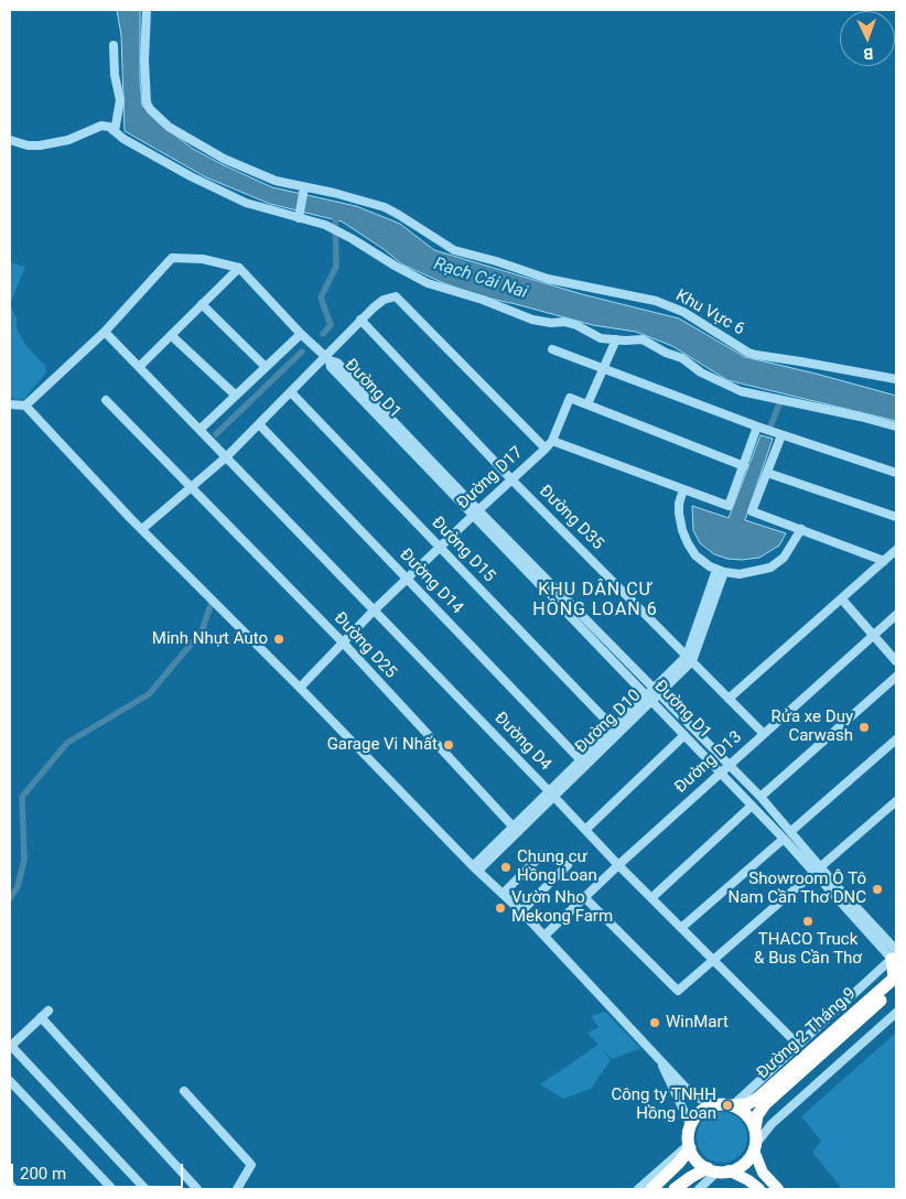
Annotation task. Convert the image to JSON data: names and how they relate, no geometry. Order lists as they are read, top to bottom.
{
  "streets": {
    "highway": ["Đường 2 Tháng 9"],
    "street": [
      "Khu Vực 6",
      "Đường D1",
      "Đường D17",
      "Đường D35",
      "Đường D15",
      "Đường D14",
      "Đường D25",
      "Đường D10",
      "Đường D4",
      "Đường D13"
    ]
  },
  "crossings": [
    ["Đường D1", "Đường D17"],
    ["Đường D1", "Đường D10"],
    ["Đường D1", "Đường D13"],
    ["Đường D17", "Đường D35"],
    ["Đường D17", "Đường D15"],
    ["Đường D17", "Đường D14"],
    ["Đường D17", "Đường D25"],
    ["Đường D17", "Đường D4"],
    ["Đường D35", "Đường D10"],
    ["Đường D35", "Đường D13"],
    ["Đường D15", "Đường D10"],
    ["Đường D14", "Đường D10"],
    ["Đường D25", "Đường D10"],
    ["Đường D10", "Đường D4"],
    ["Đường D4", "Đường D13"]
  ],
  "districts": ["KHU DÂN CƯ HỒNG LOAN 6"],
  "water": ["Rạch Cái Nai"],
  "places": [
    "Minh Nhựt Auto",
    "Rửa xe Duy Carwash",
    "Garage Vi Nhất",
    "Chung cư Hồng Loan",
    "Showroom Ô Tô Nam Cần Thơ DNC",
    "Vườn Nho Mekong Farm",
    "THACO Truck & Bus Cần Thơ",
    "WinMart",
    "Công ty TNHH Hồng Loan"
  ],
  "scale_bar": "200 m",
  "north": "bottom"
}
